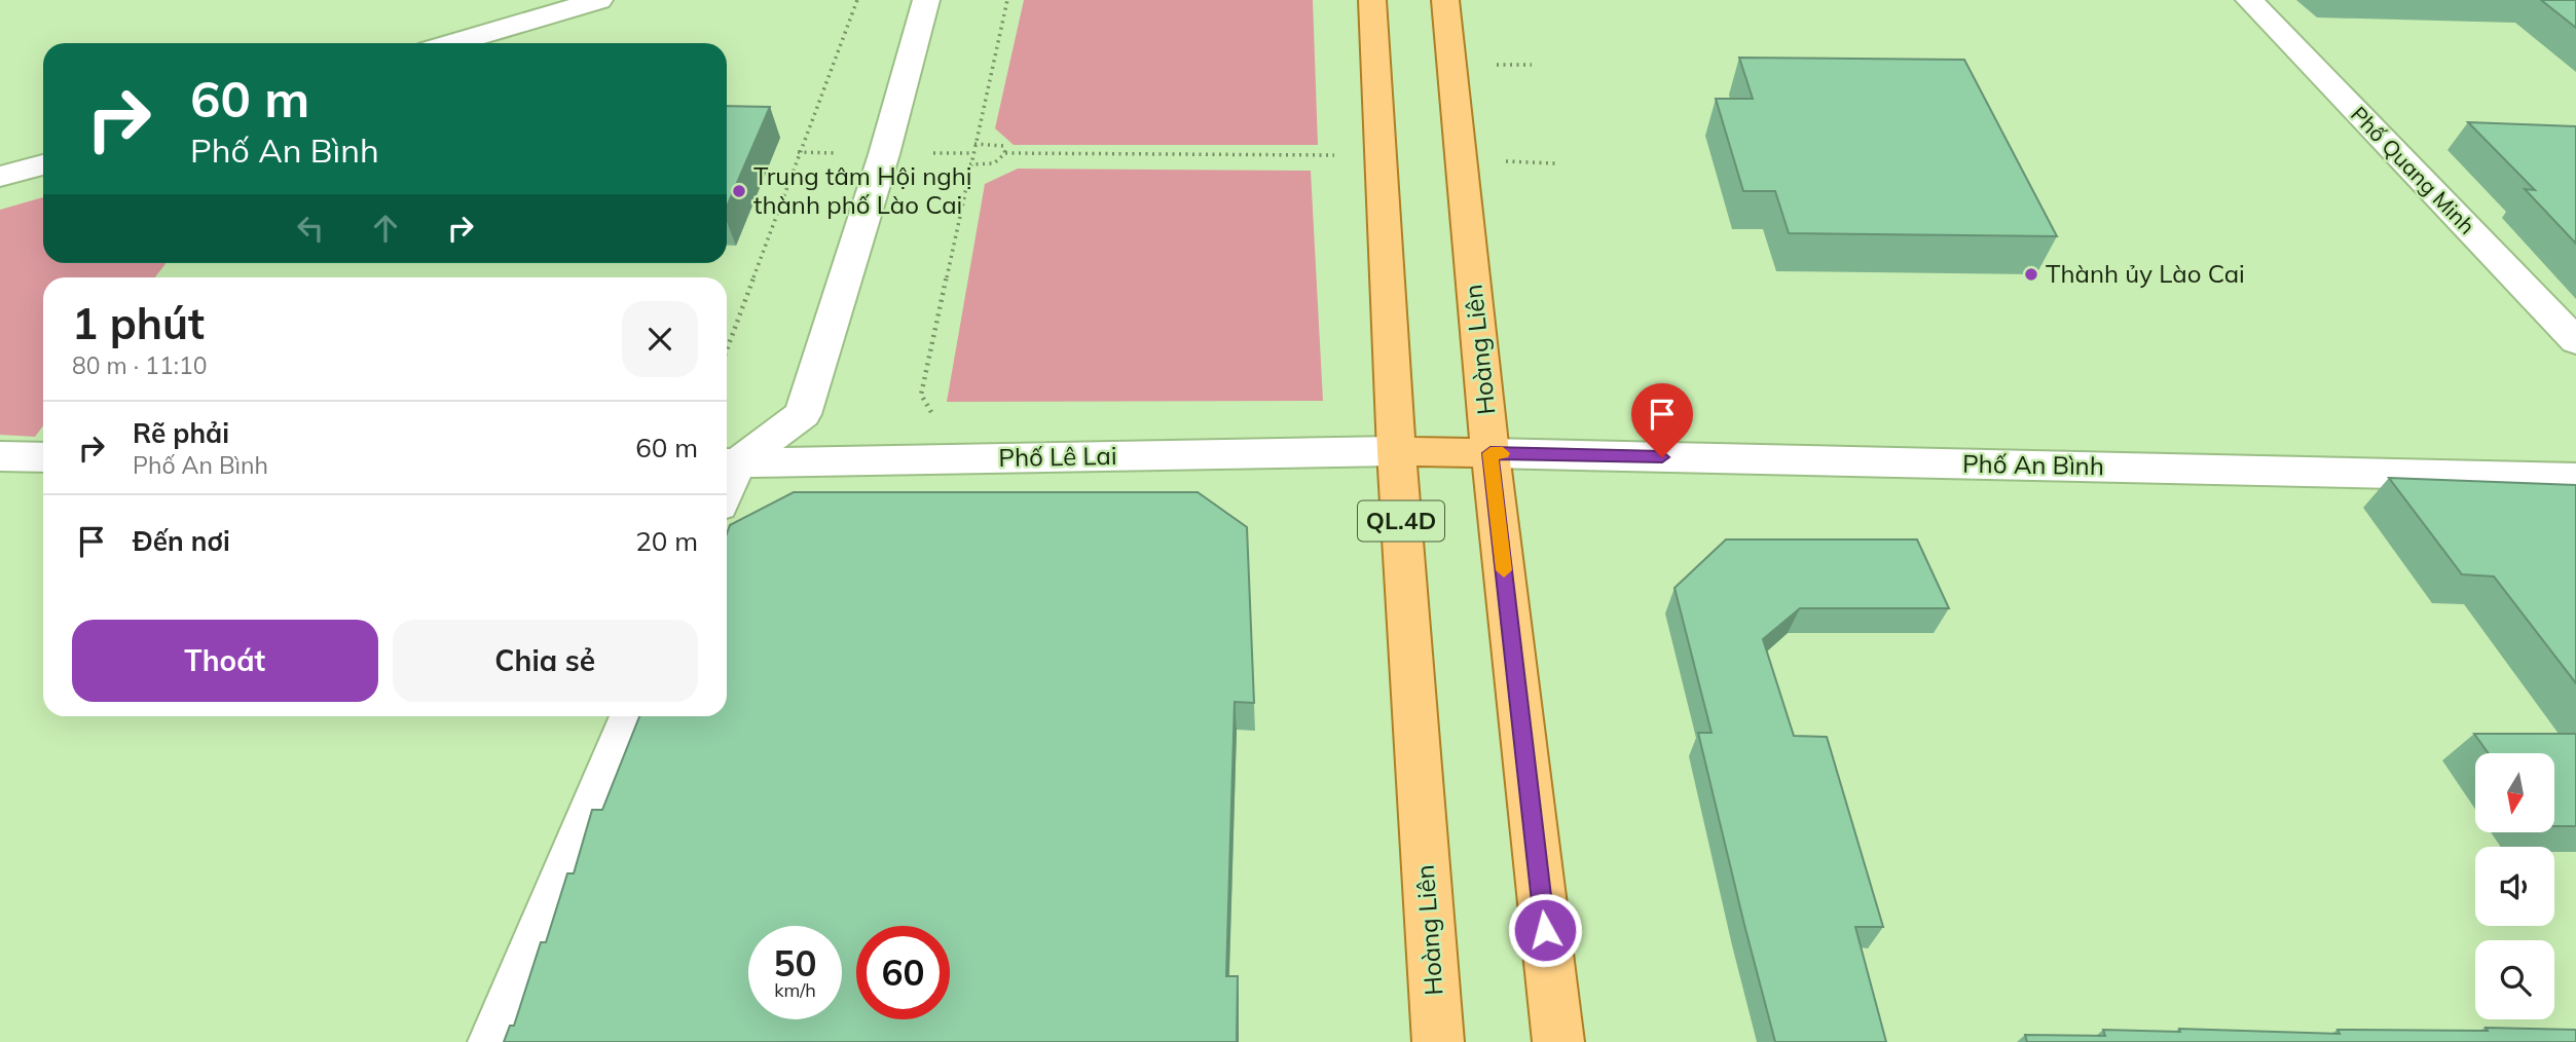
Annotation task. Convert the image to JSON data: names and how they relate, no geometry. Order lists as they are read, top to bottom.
{
  "streets": {
    "main road": ["Hoàng Liên", "QL.4D"],
    "street": ["Phố Quang Minh", "Phố Lê Lai", "Phố An Bình"]
  },
  "crossings": [
    ["Hoàng Liên", "Phố Lê Lai"],
    ["Hoàng Liên", "Phố An Bình"]
  ],
  "places": ["Trung tâm Hội nghị thành phố Lào Cai", "Thành ủy Lào Cai"],
  "north": "bottom",
  "page": {
    "turn": ["60 m", "Phố An Bình"],
    "heading": ["1 phút", "80 m · 11:10"],
    "list": [
      {
        "name": "Rẽ phải",
        "note": "Phố An Bình",
        "value": "60 m"
      },
      {
        "name": "Đến nơi",
        "value": "20 m"
      }
    ],
    "buttons": ["Thoát", "Chia sẻ"],
    "speed": "50 km/h",
    "limit": "60"
  }
}
